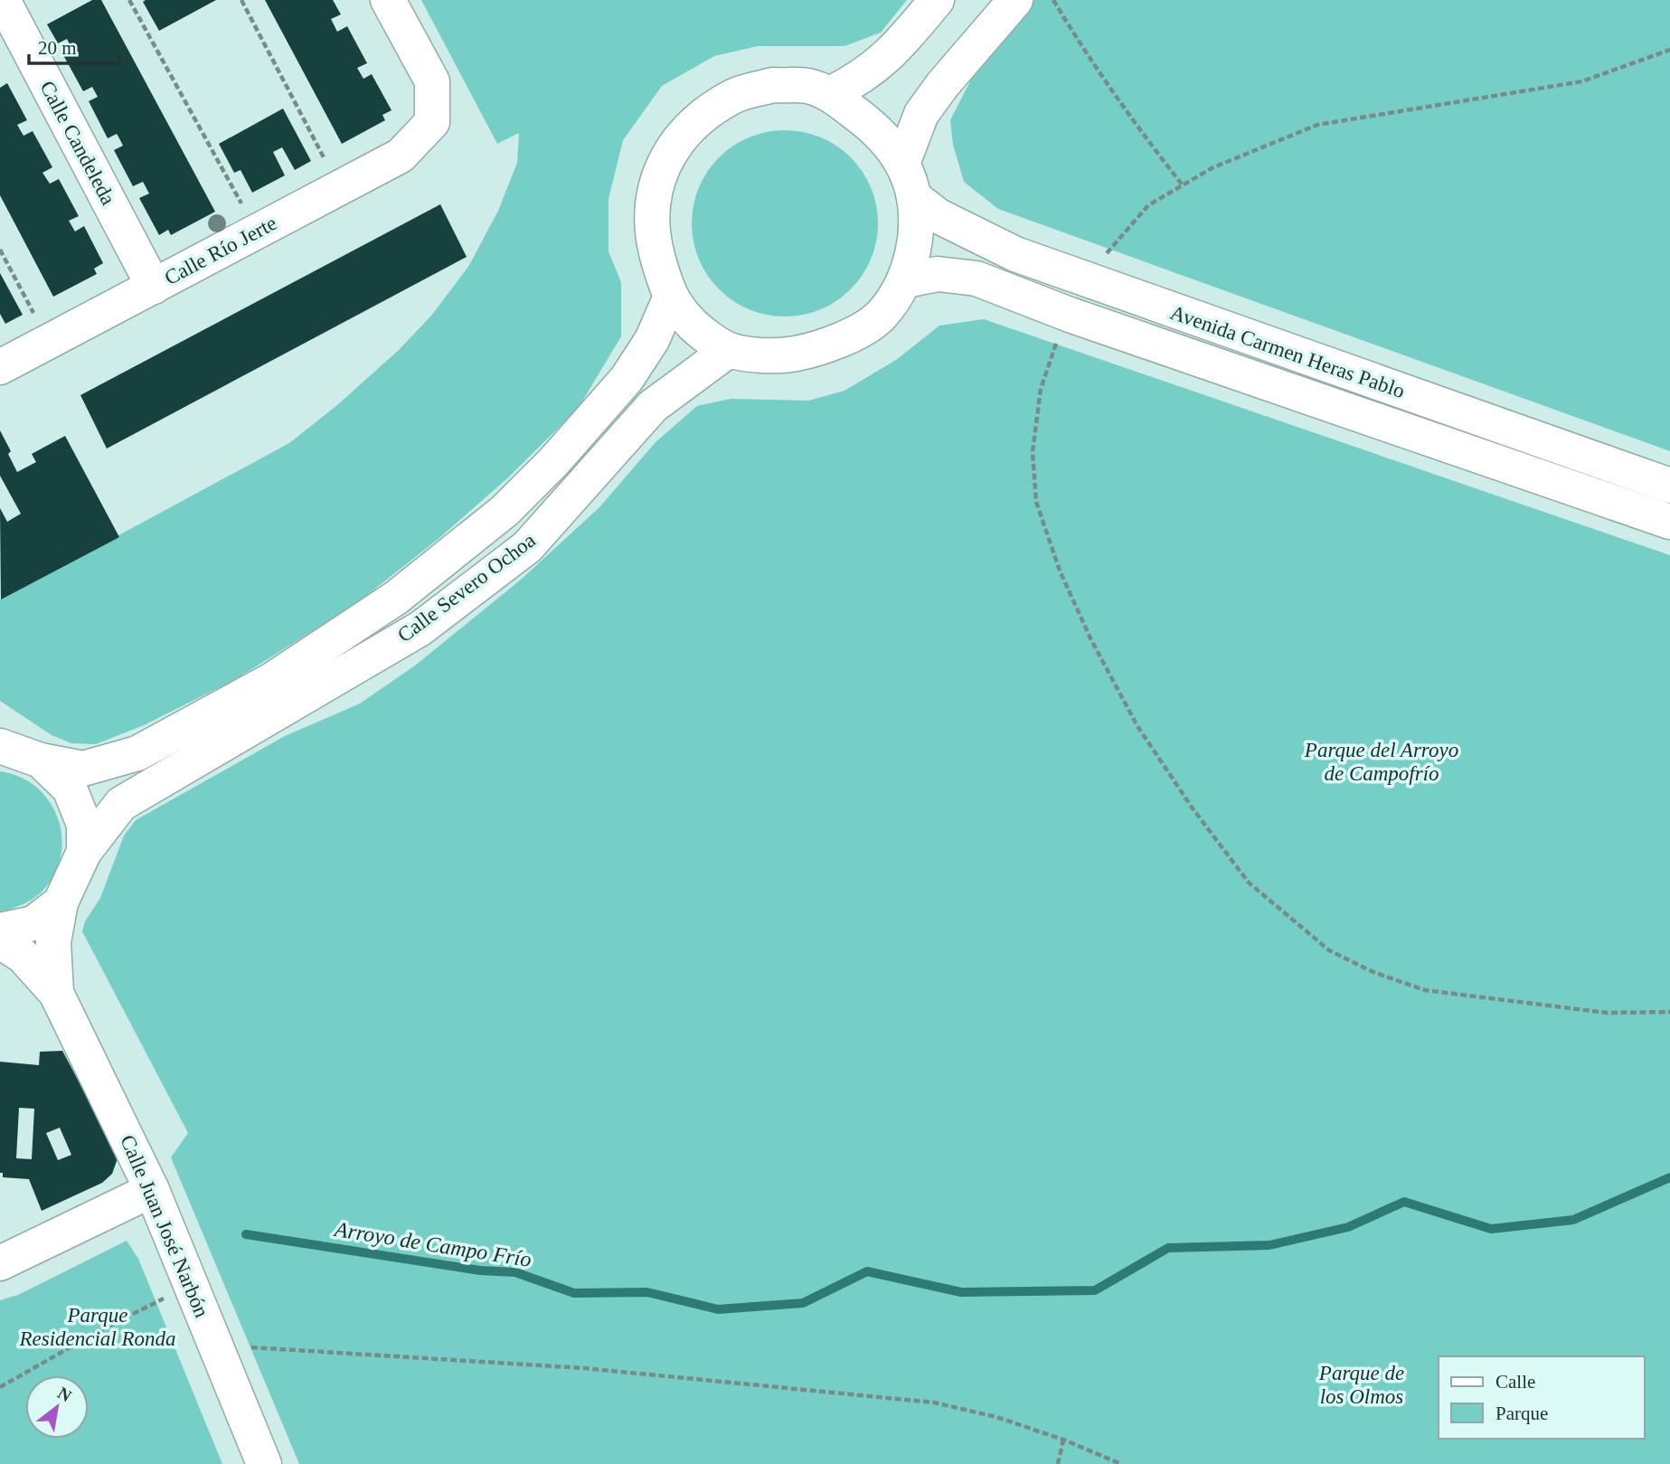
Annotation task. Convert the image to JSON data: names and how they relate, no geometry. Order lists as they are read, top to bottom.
{
  "streets": {
    "main road": [
      "Calle Candeleda",
      "Calle Río Jerte",
      "Avenida Carmen Heras Pablo",
      "Calle Severo Ochoa",
      "Calle Juan José Narbón"
    ]
  },
  "crossings": [
    ["Calle Candeleda", "Calle Río Jerte"],
    ["Calle Severo Ochoa", "Calle Juan José Narbón"]
  ],
  "water": ["Arroyo de Campo Frío"],
  "parks": ["Parque del Arroyo de Campofrío", "Parque Residencial Ronda", "Parque de los Olmos"],
  "legend": ["Calle", "Parque"],
  "scale_bar": "20 m",
  "north": "top right"
}
